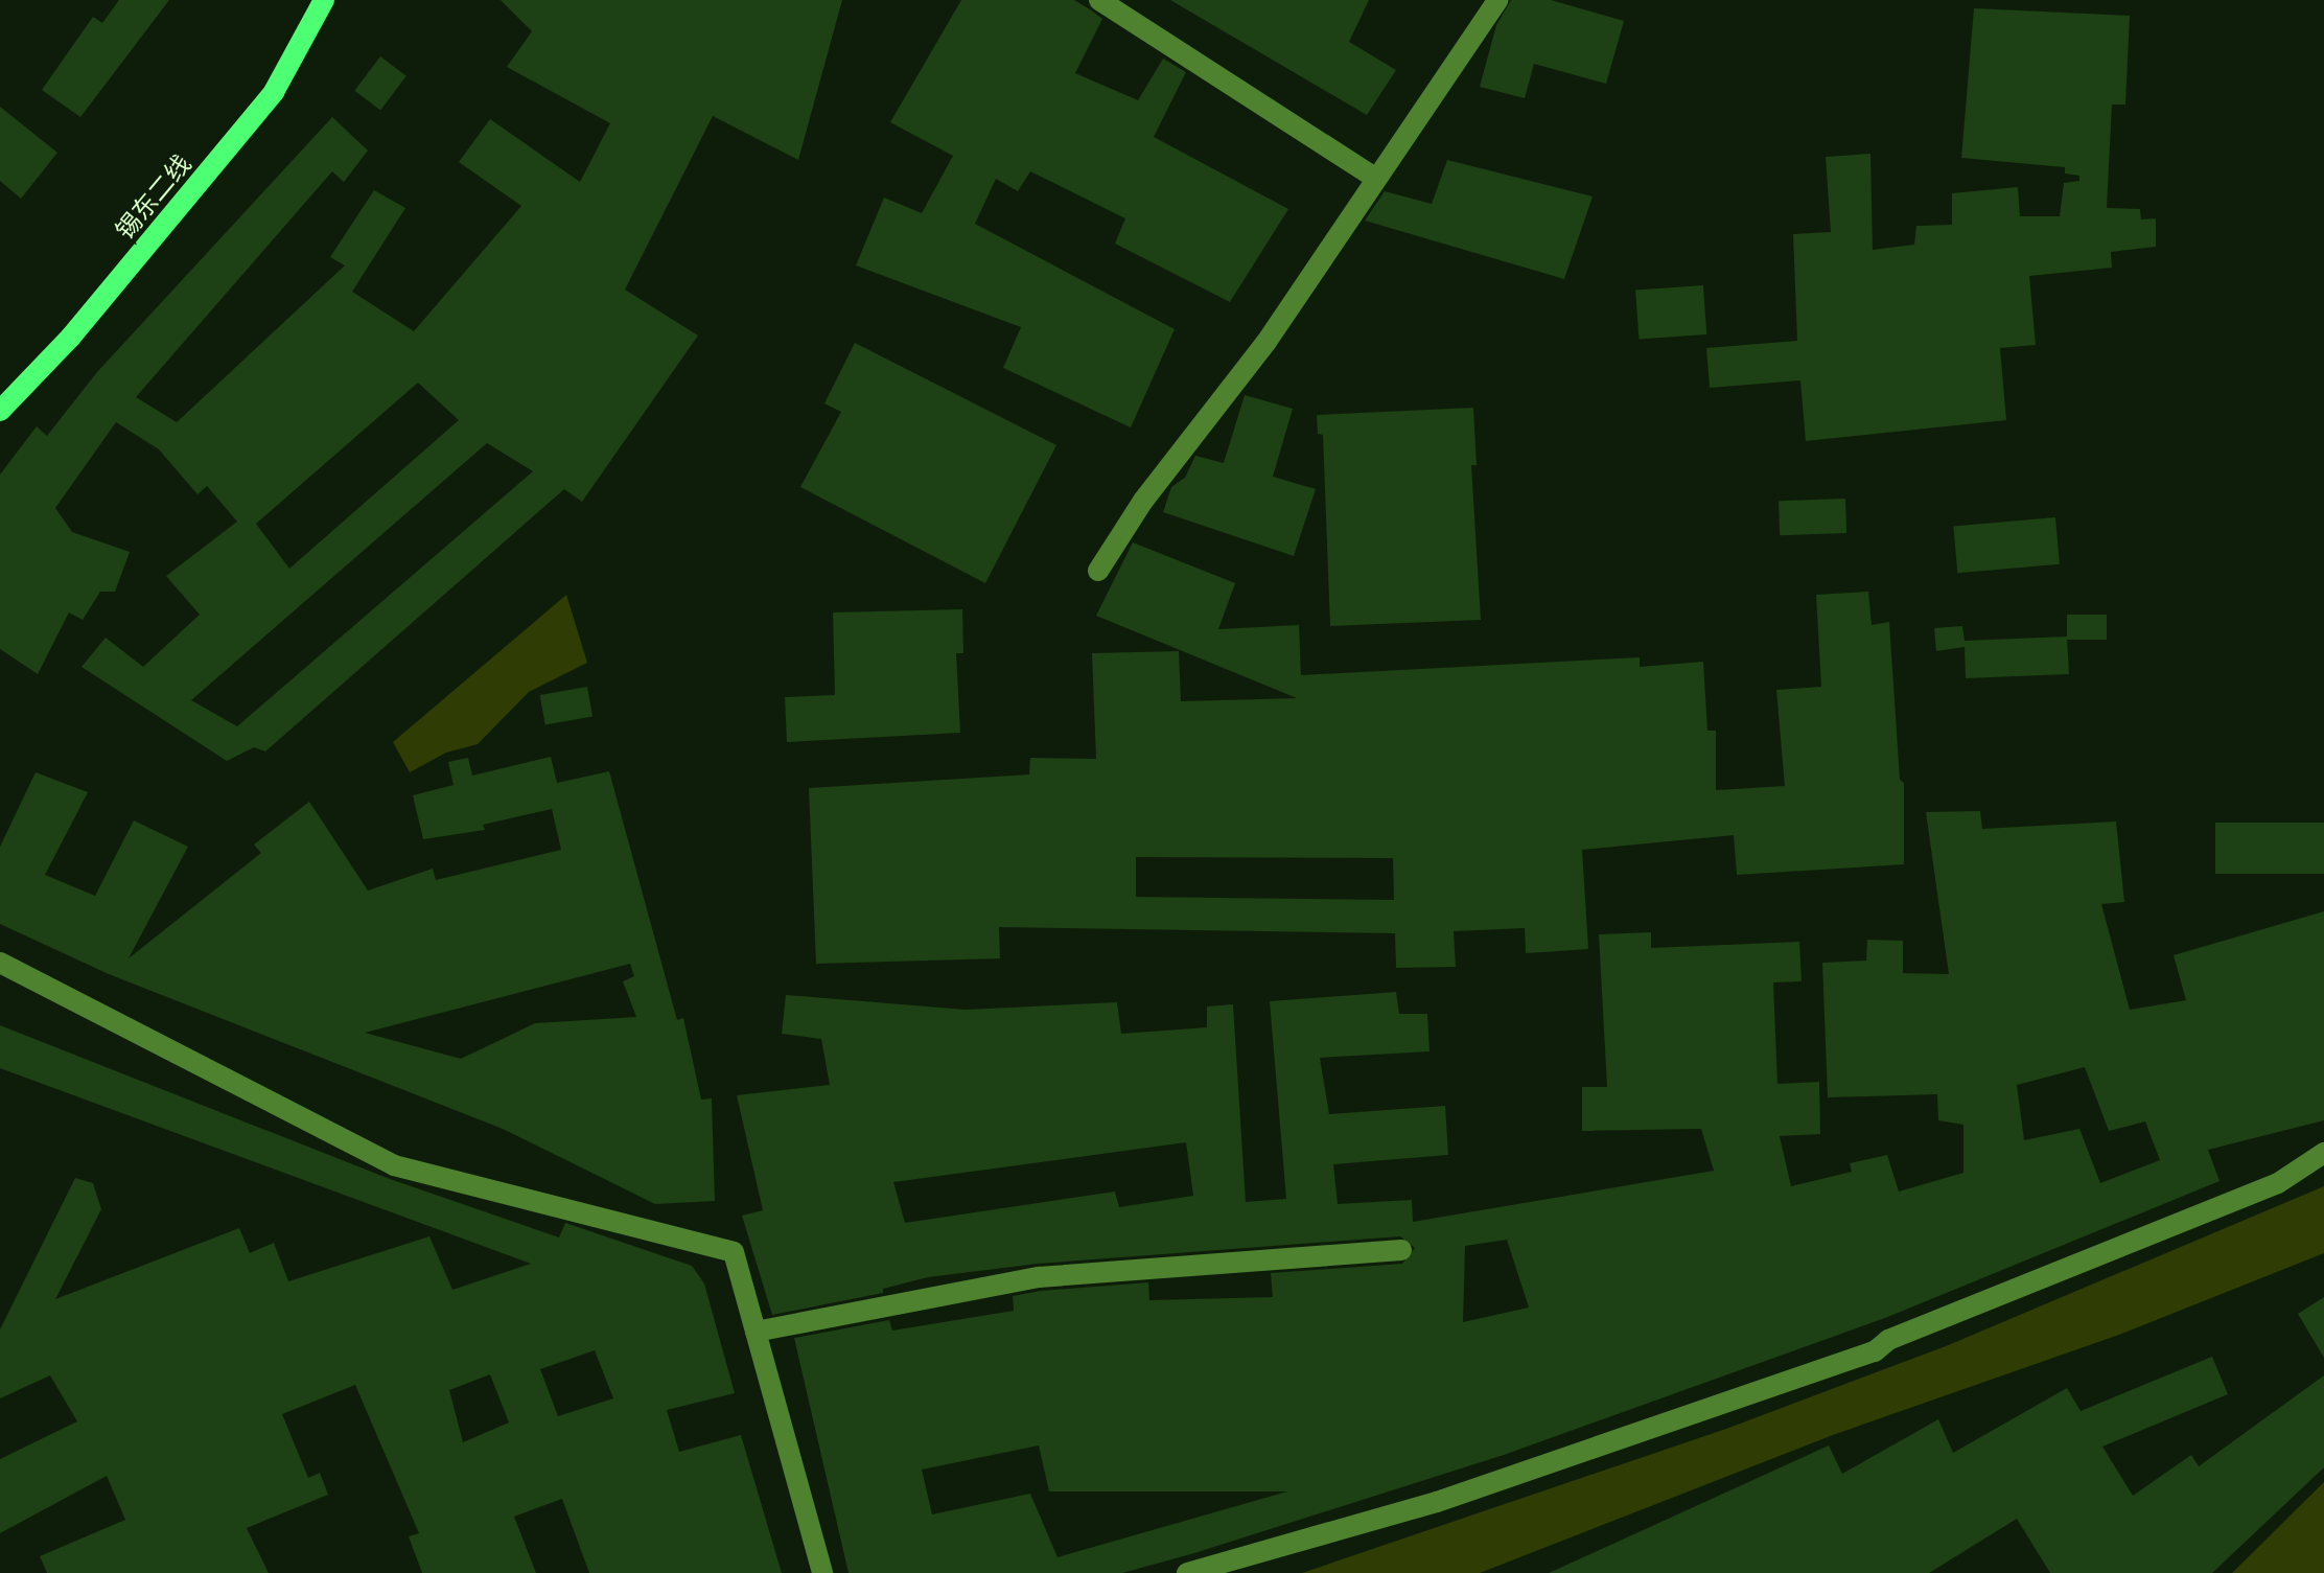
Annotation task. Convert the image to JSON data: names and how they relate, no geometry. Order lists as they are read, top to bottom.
{
  "streets": {
    "main road": ["锡东二线"]
  }
}
